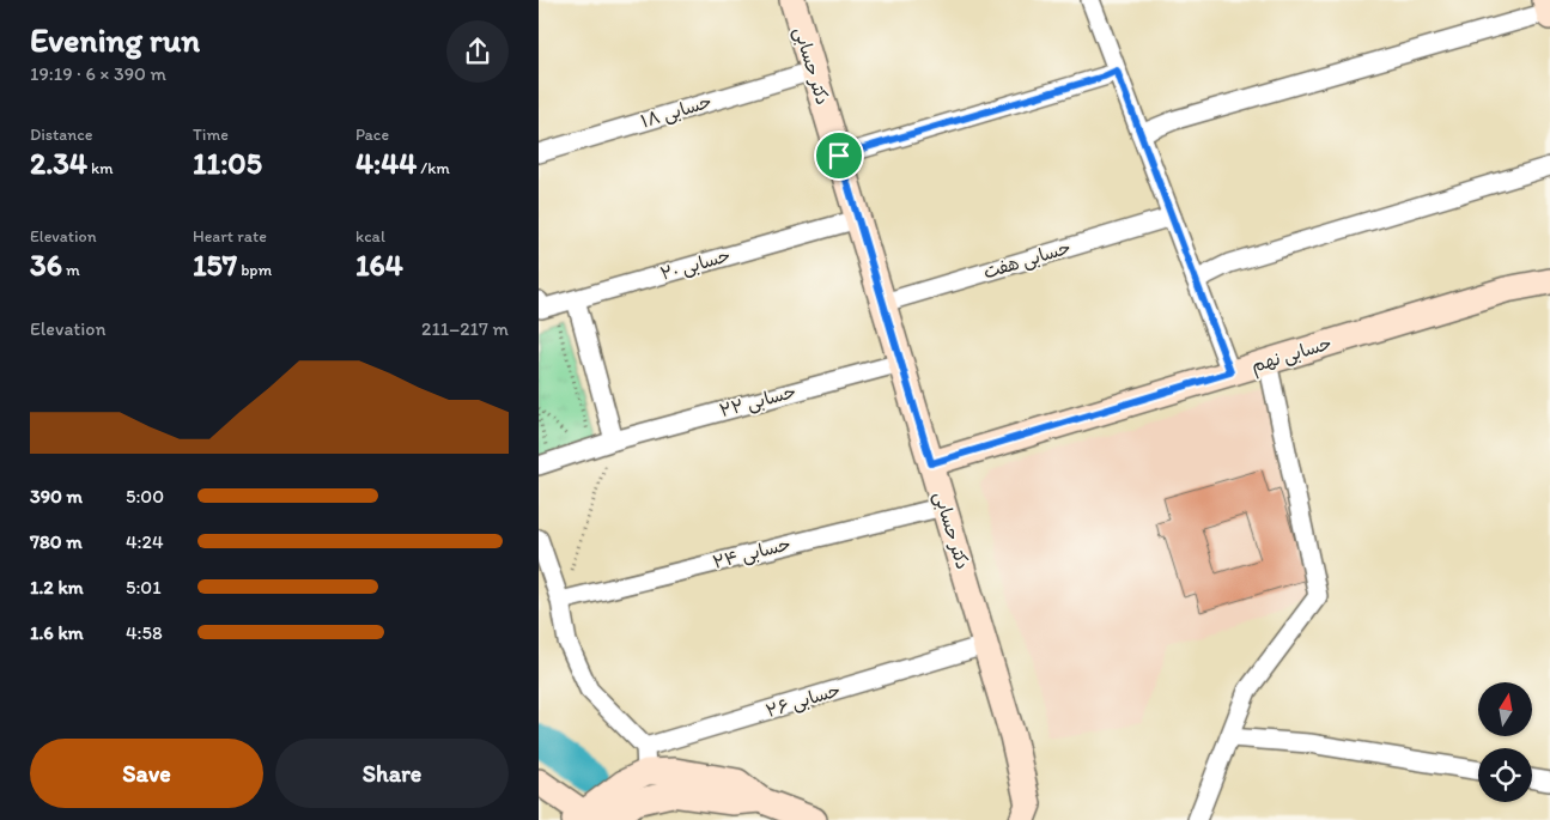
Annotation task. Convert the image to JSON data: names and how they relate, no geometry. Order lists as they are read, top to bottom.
{
  "streets": {
    "main road": ["دکتر حسابی", "حسابی نهم"],
    "street": [
      "حسابی ۱۸",
      "حسابی هفت",
      "حسابی ۲۰",
      "حسابی ۲۲",
      "حسابی ۲۴",
      "حسابی ۲۶"
    ]
  },
  "crossings": [
    ["دکتر حسابی", "حسابی ۱۸"],
    ["دکتر حسابی", "حسابی هفت"],
    ["دکتر حسابی", "حسابی ۲۰"],
    ["دکتر حسابی", "حسابی نهم"],
    ["دکتر حسابی", "حسابی ۲۲"],
    ["دکتر حسابی", "حسابی ۲۴"],
    ["دکتر حسابی", "حسابی ۲۶"]
  ],
  "north": "top",
  "page": {
    "heading": ["Evening run", "19:19 · 6 × 390 m"],
    "stats": [
      ["Distance", "2.34 km"],
      ["Time", "11:05"],
      ["Pace", "4:44 /km"],
      ["Elevation", "36 m"],
      ["Heart rate", "157 bpm"],
      ["kcal", "164"]
    ],
    "chart": ["Elevation", "211–217 m"],
    "list": [
      {
        "name": "390 m",
        "note": "5:00"
      },
      {
        "name": "780 m",
        "note": "4:24"
      },
      {
        "name": "1.2 km",
        "note": "5:01"
      },
      {
        "name": "1.6 km",
        "note": "4:58"
      }
    ],
    "buttons": ["Save", "Share"]
  }
}
